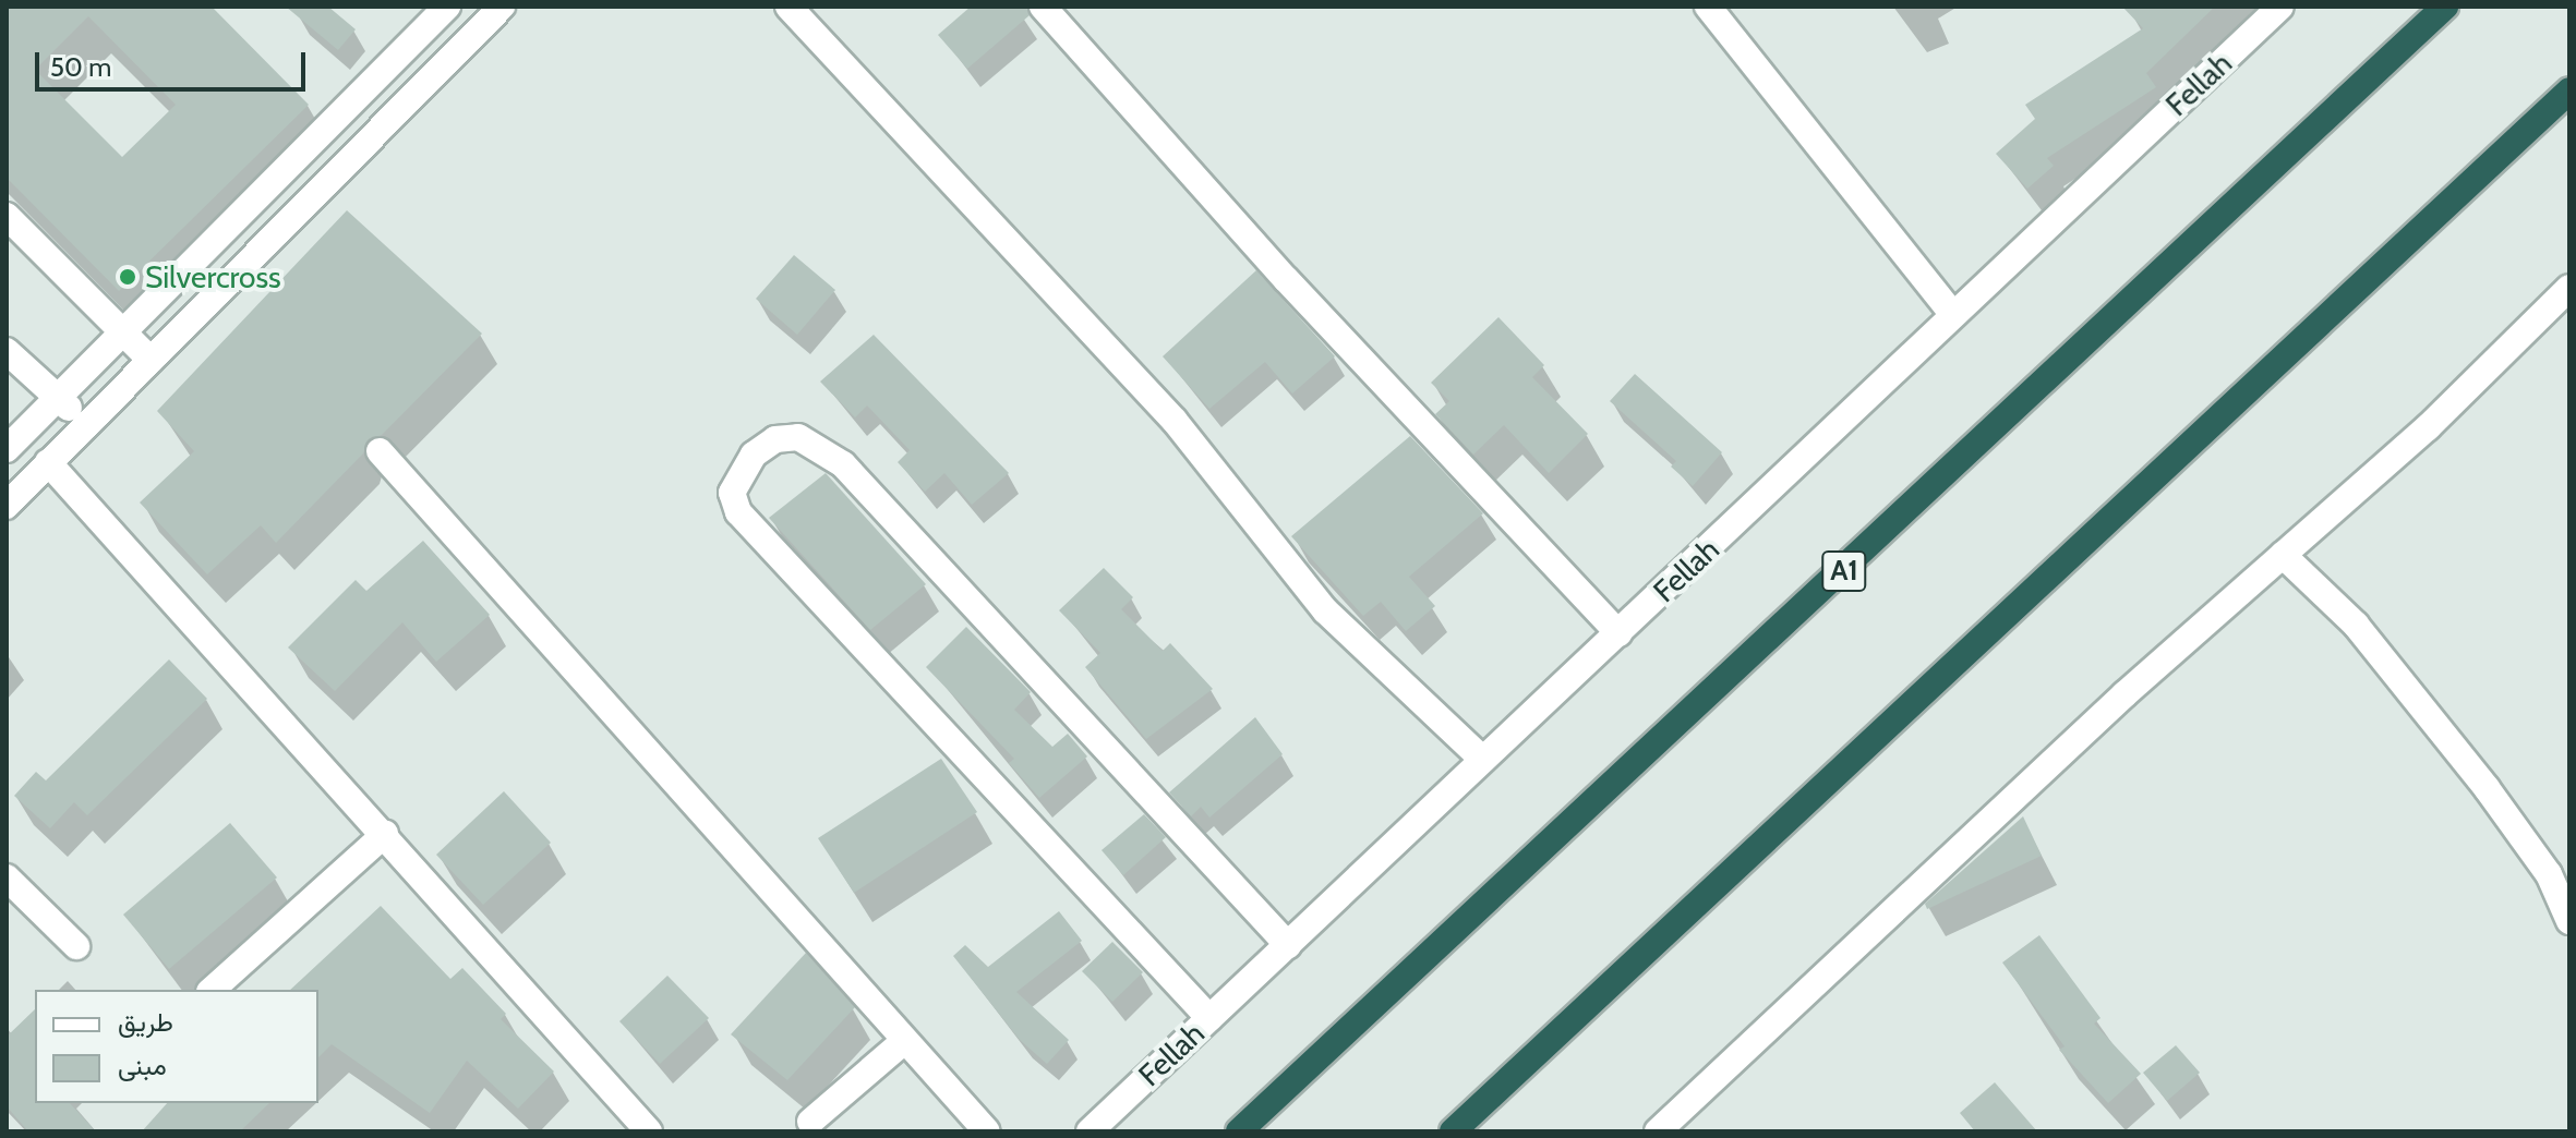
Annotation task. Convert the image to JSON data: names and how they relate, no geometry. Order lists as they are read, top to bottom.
{
  "streets": {
    "highway": ["A1"],
    "street": ["Fellah"]
  },
  "places": ["Silvercross"],
  "legend": ["طريق", "مبنى"],
  "scale_bar": "50 m"
}
